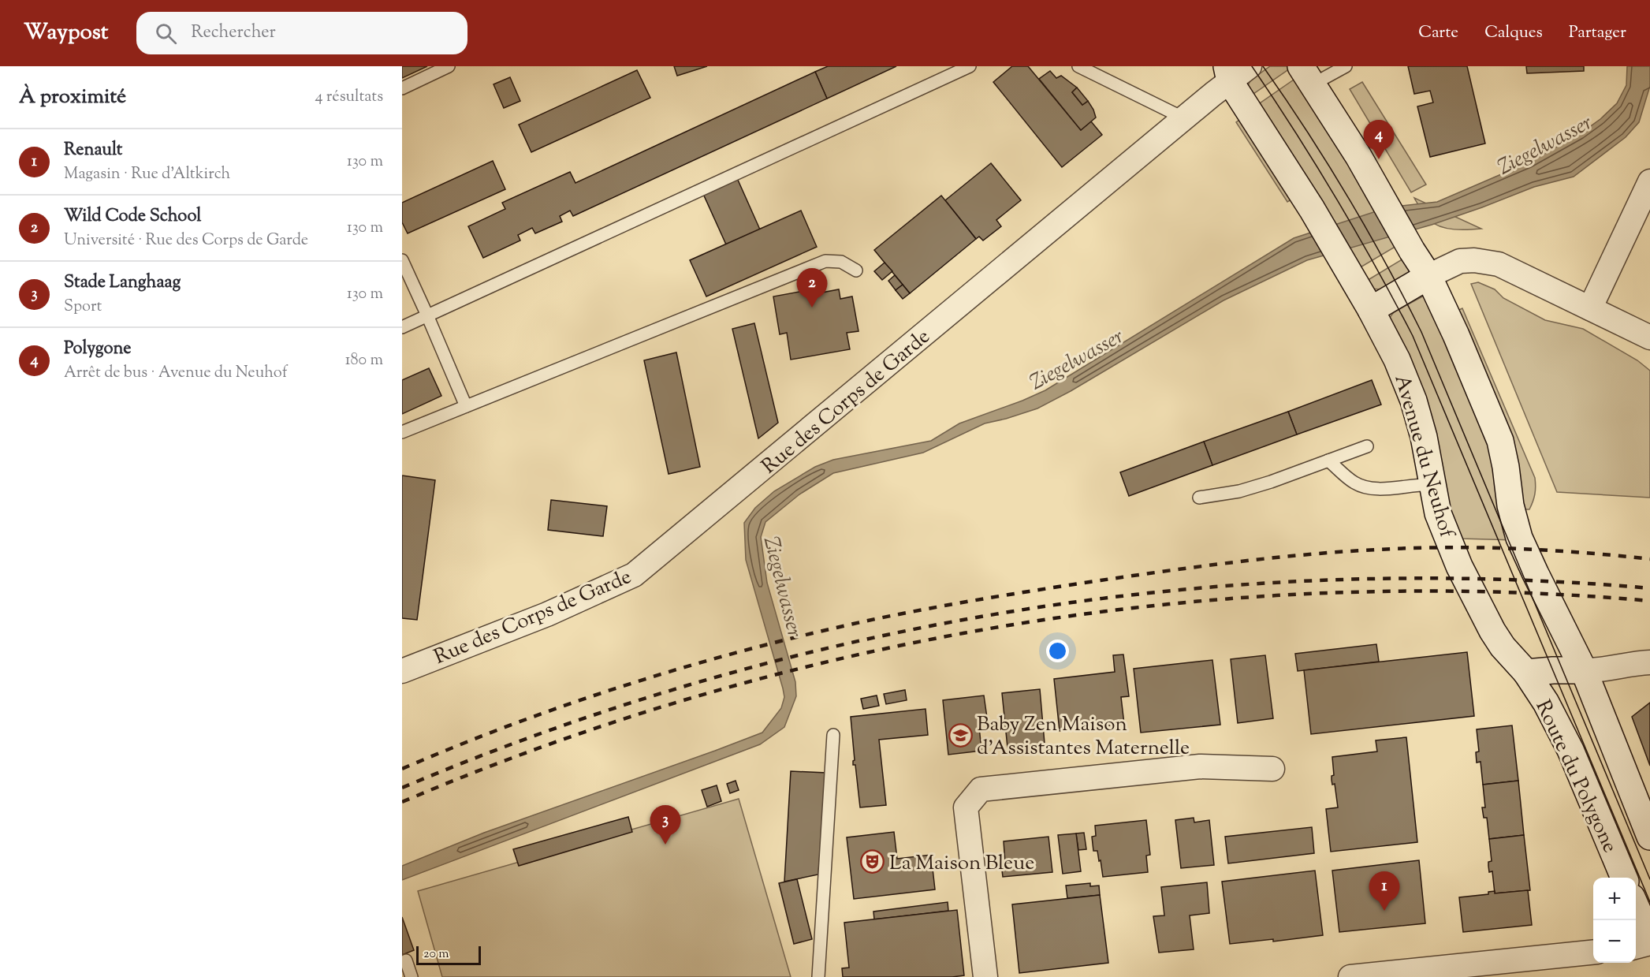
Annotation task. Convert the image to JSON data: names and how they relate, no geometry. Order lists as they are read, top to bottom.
{
  "streets": {
    "street": ["Rue des Corps de Garde", "Avenue du Neuhof", "Route du Polygone"]
  },
  "crossings": [
    ["Rue des Corps de Garde", "Avenue du Neuhof"],
    ["Avenue du Neuhof", "Route du Polygone"]
  ],
  "water": ["Ziegelwasser"],
  "places": {
    "school or university": ["Baby Zen Maison d'Assistantes Maternelle"],
    "theatre": ["La Maison Bleue"]
  },
  "scale_bar": "20 m",
  "page": {
    "header": "Waypost",
    "search": "Rechercher",
    "nav": ["Carte", "Calques", "Partager"],
    "heading": ["À proximité", "4 résultats"],
    "pins": [
      "4",
      "2",
      "3",
      "1"
    ],
    "list": [
      {
        "mark": "1",
        "name": "Renault",
        "note": "Magasin · Rue d'Altkirch",
        "value": "130 m"
      },
      {
        "mark": "2",
        "name": "Wild Code School",
        "note": "Université · Rue des Corps de Garde",
        "value": "130 m"
      },
      {
        "mark": "3",
        "name": "Stade Langhaag",
        "note": "Sport",
        "value": "130 m"
      },
      {
        "mark": "4",
        "name": "Polygone",
        "note": "Arrêt de bus · Avenue du Neuhof",
        "value": "180 m"
      }
    ],
    "map_buttons": ["+", "−"],
    "scale": "20 m"
  }
}
